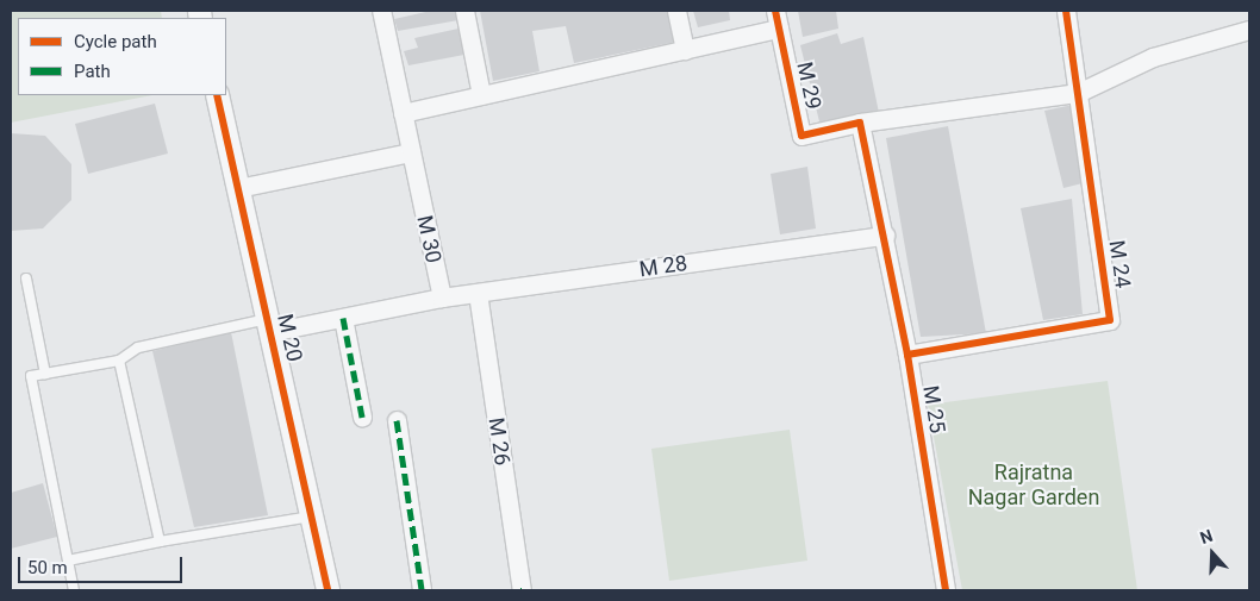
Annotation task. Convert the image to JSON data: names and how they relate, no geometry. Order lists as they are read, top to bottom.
{
  "streets": {
    "street": [
      "M 29",
      "M 30",
      "M 24",
      "M 28",
      "M 20",
      "M 25",
      "M 26"
    ]
  },
  "crossings": [
    ["M 30", "M 28"],
    ["M 24", "M 25"],
    ["M 28", "M 25"],
    ["M 28", "M 26"]
  ],
  "parks": ["Rajratna Nagar Garden"],
  "legend": ["Cycle path", "Path"],
  "scale_bar": "50 m",
  "north": "top"
}
